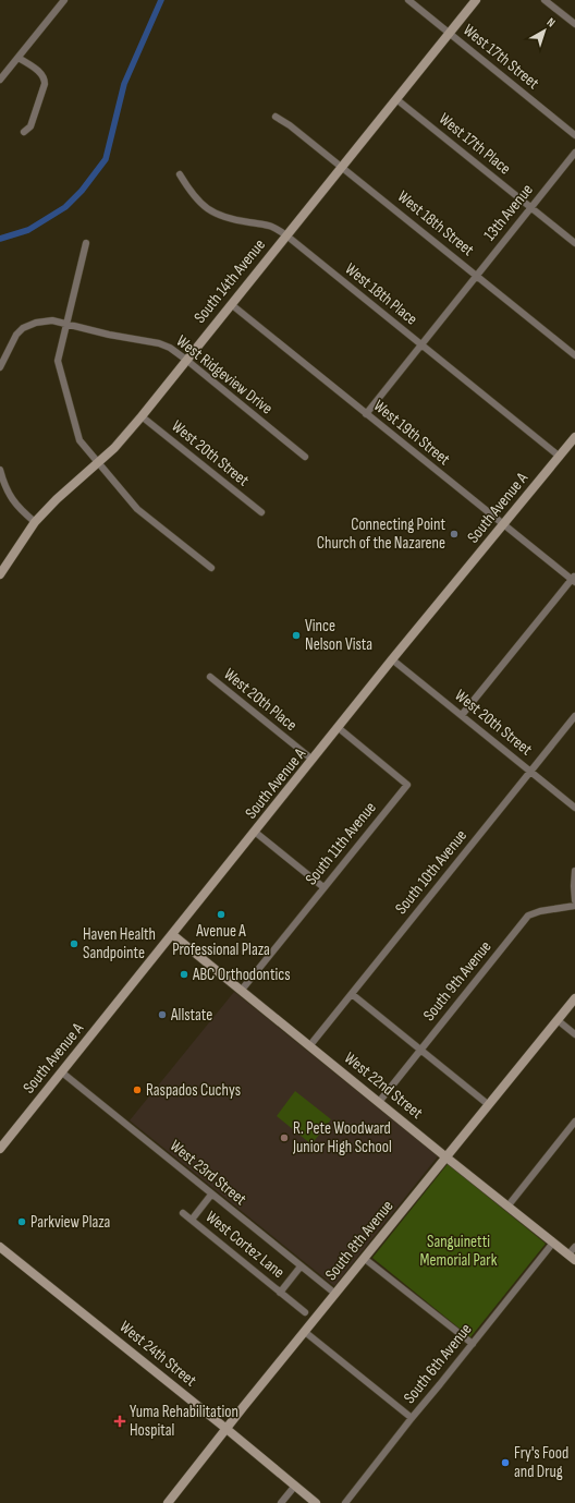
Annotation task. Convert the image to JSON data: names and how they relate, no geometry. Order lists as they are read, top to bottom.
{
  "streets": {
    "street": [
      "West 17th Street",
      "West 17th Place",
      "13th Avenue",
      "West 18th Street",
      "South 14th Avenue",
      "West 18th Place",
      "West Ridgeview Drive",
      "West 19th Street",
      "West 20th Street",
      "South Avenue A",
      "West 20th Place",
      "South 11th Avenue",
      "South 10th Avenue",
      "South 9th Avenue",
      "West 22nd Street",
      "West 23rd Street",
      "South 8th Avenue",
      "West Cortez Lane",
      "West 24th Street",
      "South 6th Avenue"
    ]
  },
  "crossings": [
    ["West 17th Street", "South 14th Avenue"],
    ["West 17th Place", "13th Avenue"],
    ["West 17th Place", "South 14th Avenue"],
    ["13th Avenue", "West 18th Street"],
    ["13th Avenue", "West 18th Place"],
    ["13th Avenue", "West 19th Street"],
    ["West 18th Street", "South 14th Avenue"],
    ["South 14th Avenue", "West 18th Place"],
    ["South 14th Avenue", "West Ridgeview Drive"],
    ["South 14th Avenue", "West 19th Street"],
    ["South 14th Avenue", "West 20th Street"],
    ["West 18th Place", "South Avenue A"],
    ["West 19th Street", "South Avenue A"],
    ["West 20th Street", "South Avenue A"],
    ["West 20th Street", "South 10th Avenue"],
    ["South Avenue A", "West 20th Place"],
    ["South Avenue A", "South 11th Avenue"],
    ["South Avenue A", "West 22nd Street"],
    ["South Avenue A", "West 23rd Street"],
    ["South 11th Avenue", "West 22nd Street"],
    ["South 10th Avenue", "West 22nd Street"],
    ["South 9th Avenue", "West 22nd Street"],
    ["West 22nd Street", "South 8th Avenue"],
    ["West 22nd Street", "South 6th Avenue"],
    ["West 23rd Street", "South 8th Avenue"],
    ["West 23rd Street", "West Cortez Lane"],
    ["South 8th Avenue", "West 24th Street"]
  ],
  "parks": ["Sanguinetti Memorial Park"],
  "places": {
    "other": [
      "Connecting Point Church of the Nazarene",
      "Vince Nelson Vista",
      "Avenue A Professional Plaza",
      "Haven Health Sandpointe",
      "ABC Orthodontics",
      "Allstate",
      "Raspados Cuchys",
      "R. Pete Woodward Junior High School",
      "Parkview Plaza",
      "Fry's Food and Drug"
    ],
    "health": ["Yuma Rehabilitation Hospital"]
  },
  "north": "top right"
}
